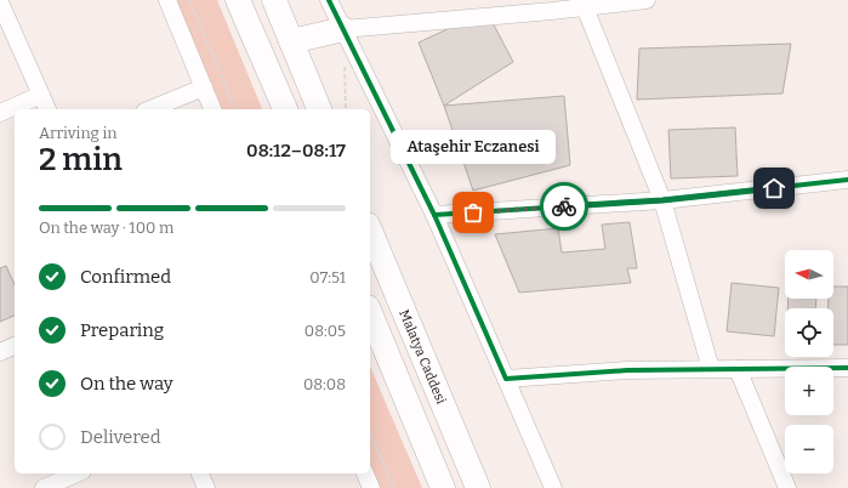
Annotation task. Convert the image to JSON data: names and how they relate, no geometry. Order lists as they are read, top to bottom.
{
  "streets": {
    "highway": ["Malatya Caddesi"]
  },
  "places": ["Ataşehir Eczanesi"],
  "north": "left",
  "page": {
    "heading": ["2 min", "Arriving in", "08:12–08:17"],
    "bubble": "Ataşehir Eczanesi",
    "bar": "On the way · 100 m",
    "map_buttons": ["+", "−"],
    "list": [
      ["Confirmed", "07:51"],
      ["Preparing", "08:05"],
      ["On the way", "08:08"],
      "Delivered"
    ]
  }
}
